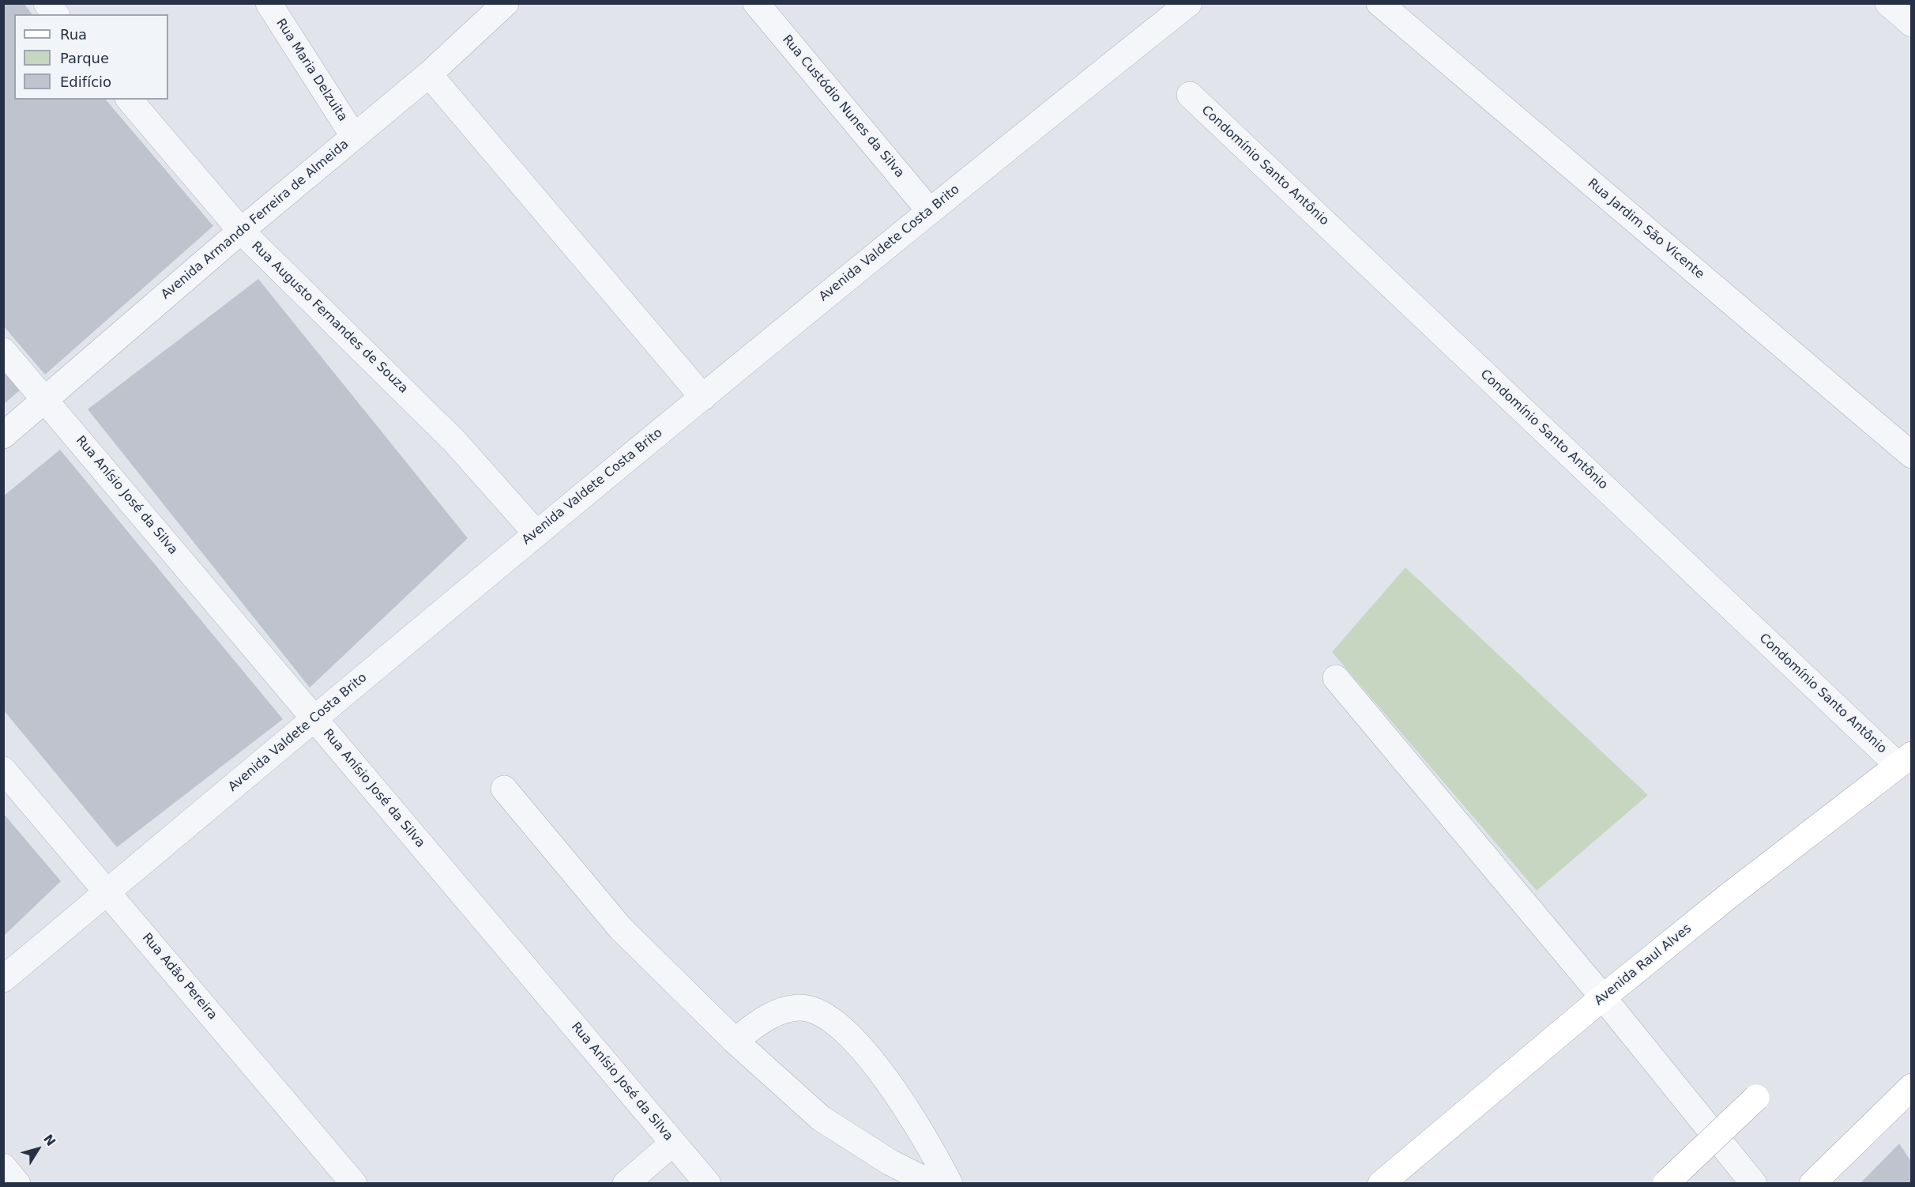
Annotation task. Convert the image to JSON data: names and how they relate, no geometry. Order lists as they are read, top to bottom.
{
  "streets": {
    "main road": ["Avenida Raul Alves"],
    "street": [
      "Rua Maria Delzuita",
      "Rua Custódio Nunes da Silva",
      "Condomínio Santo Antônio",
      "Avenida Armando Ferreira de Almeida",
      "Rua Jardim São Vicente",
      "Avenida Valdete Costa Brito",
      "Rua Augusto Fernandes de Souza",
      "Rua Anísio José da Silva",
      "Rua Adão Pereira"
    ]
  },
  "crossings": [
    ["Rua Maria Delzuita", "Avenida Armando Ferreira de Almeida"],
    ["Rua Custódio Nunes da Silva", "Avenida Valdete Costa Brito"],
    ["Condomínio Santo Antônio", "Avenida Raul Alves"],
    ["Avenida Armando Ferreira de Almeida", "Rua Augusto Fernandes de Souza"],
    ["Avenida Armando Ferreira de Almeida", "Rua Anísio José da Silva"],
    ["Avenida Valdete Costa Brito", "Rua Augusto Fernandes de Souza"],
    ["Avenida Valdete Costa Brito", "Rua Anísio José da Silva"],
    ["Avenida Valdete Costa Brito", "Rua Adão Pereira"]
  ],
  "legend": ["Rua", "Parque", "Edifício"],
  "north": "top right"
}
